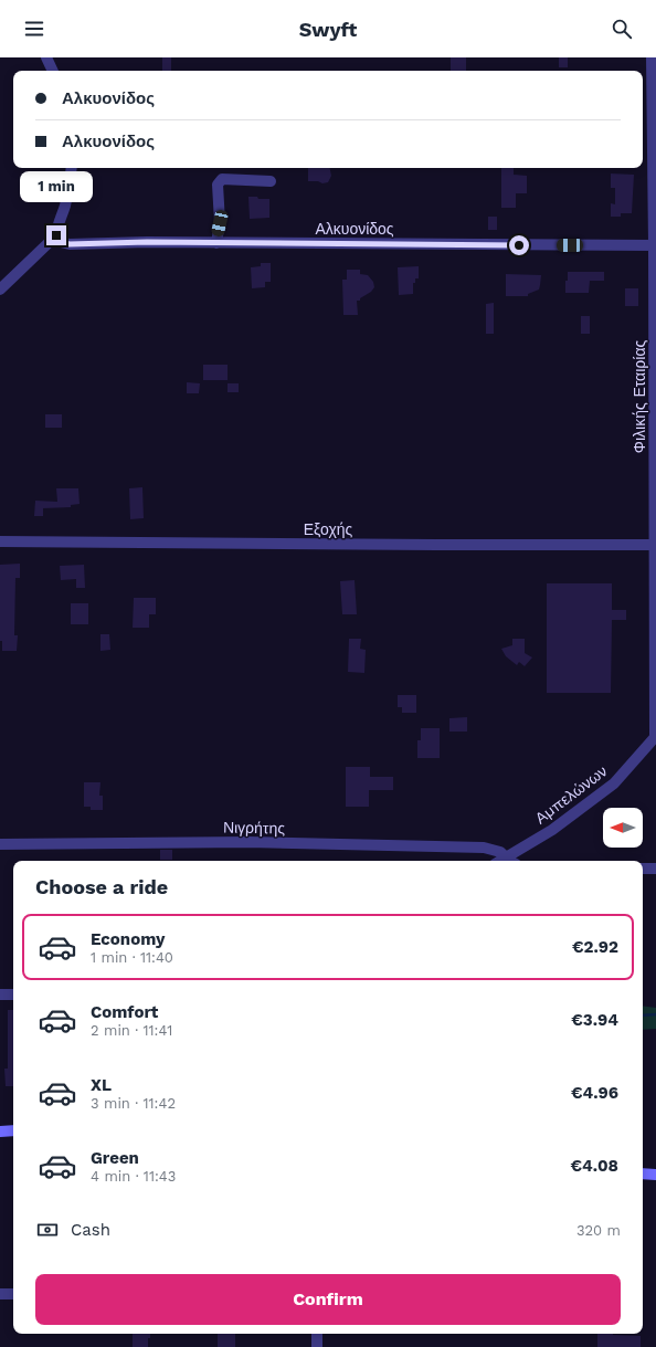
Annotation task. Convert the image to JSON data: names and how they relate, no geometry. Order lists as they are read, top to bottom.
{
  "streets": {
    "street": [
      "Αλκυονίδος",
      "Φιλικής Εταιρίας",
      "Εξοχής",
      "Αμπελώνων",
      "Νιγρήτης"
    ]
  },
  "crossings": [
    ["Αλκυονίδος", "Φιλικής Εταιρίας"],
    ["Φιλικής Εταιρίας", "Εξοχής"],
    ["Φιλικής Εταιρίας", "Αμπελώνων"],
    ["Αμπελώνων", "Νιγρήτης"]
  ],
  "north": "left",
  "page": {
    "header": "Swyft",
    "banner": ["Αλκυονίδος", "Αλκυονίδος"],
    "bubble": "1 min",
    "heading": "Choose a ride",
    "list": [
      {
        "name": "Economy",
        "note": "1 min · 11:40",
        "value": "€2.92"
      },
      {
        "name": "Comfort",
        "note": "2 min · 11:41",
        "value": "€3.94"
      },
      {
        "name": "XL",
        "note": "3 min · 11:42",
        "value": "€4.96"
      },
      {
        "name": "Green",
        "note": "4 min · 11:43",
        "value": "€4.08"
      }
    ],
    "pay": ["Cash", "320 m"],
    "buttons": "Confirm"
  }
}
